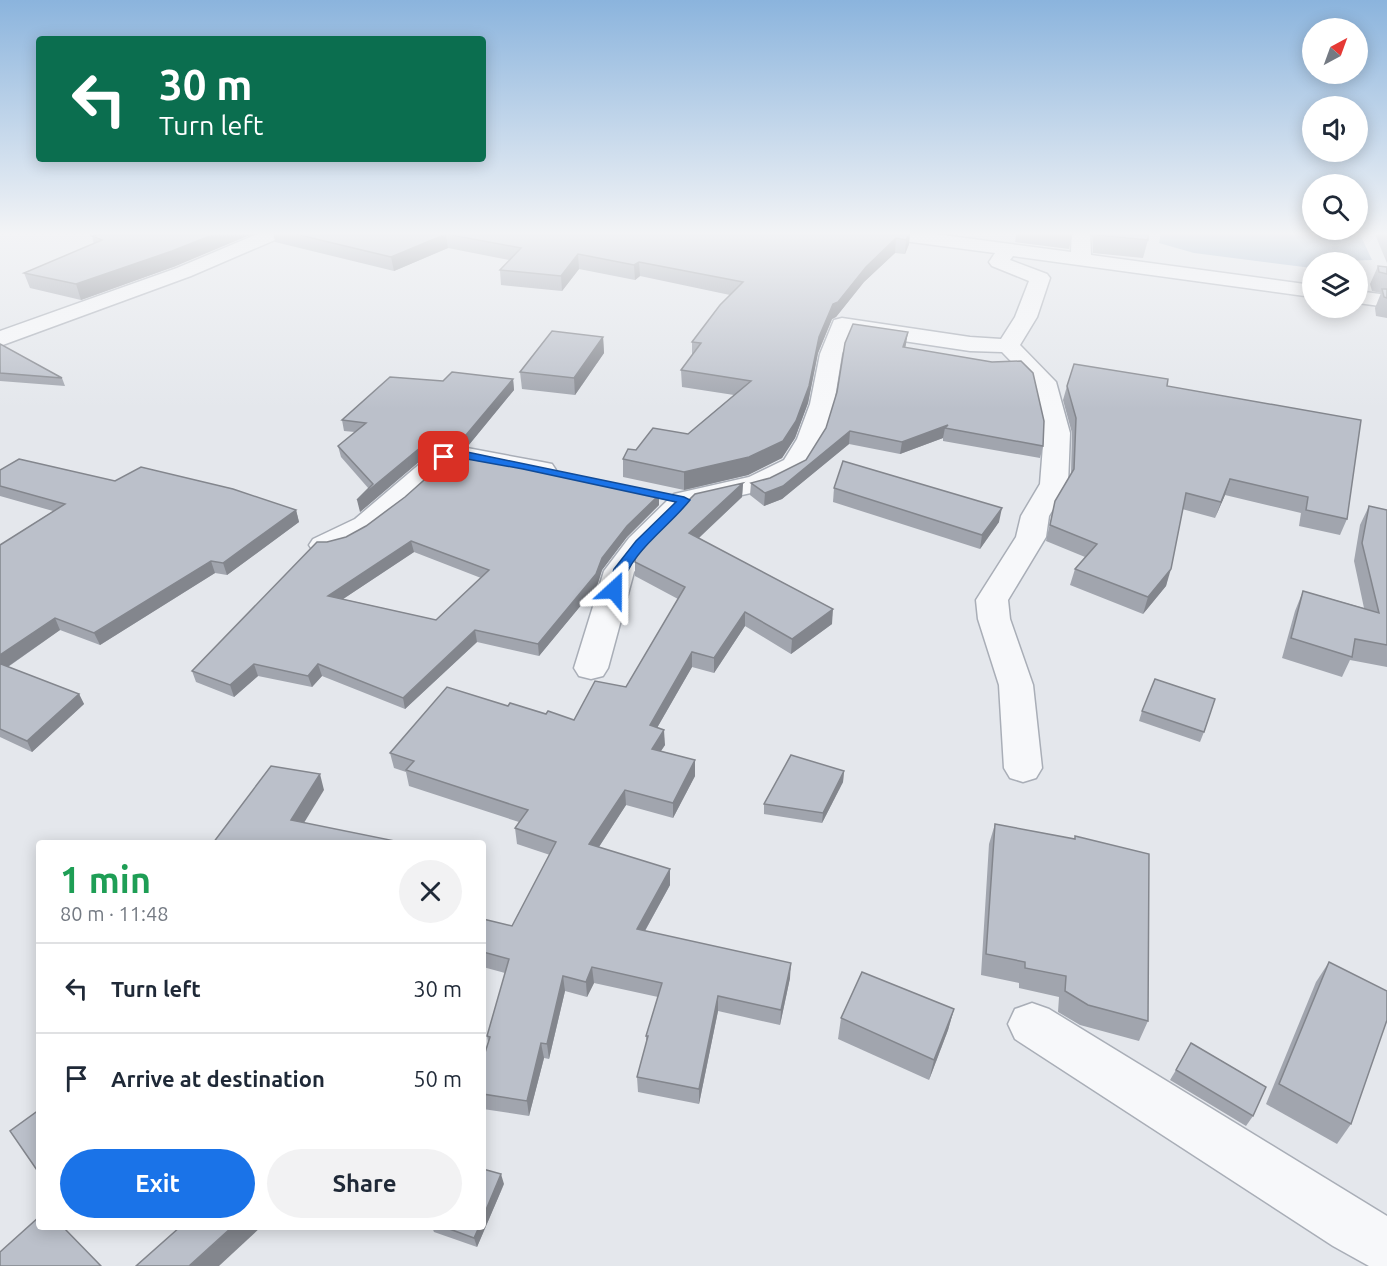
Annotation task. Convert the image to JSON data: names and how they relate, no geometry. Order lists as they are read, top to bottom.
{
  "north": "top right",
  "page": {
    "turn": ["30 m", "Turn left"],
    "heading": ["1 min", "80 m · 11:48"],
    "list": [
      {
        "name": "Turn left",
        "value": "30 m"
      },
      {
        "name": "Arrive at destination",
        "value": "50 m"
      }
    ],
    "buttons": ["Exit", "Share"]
  }
}
